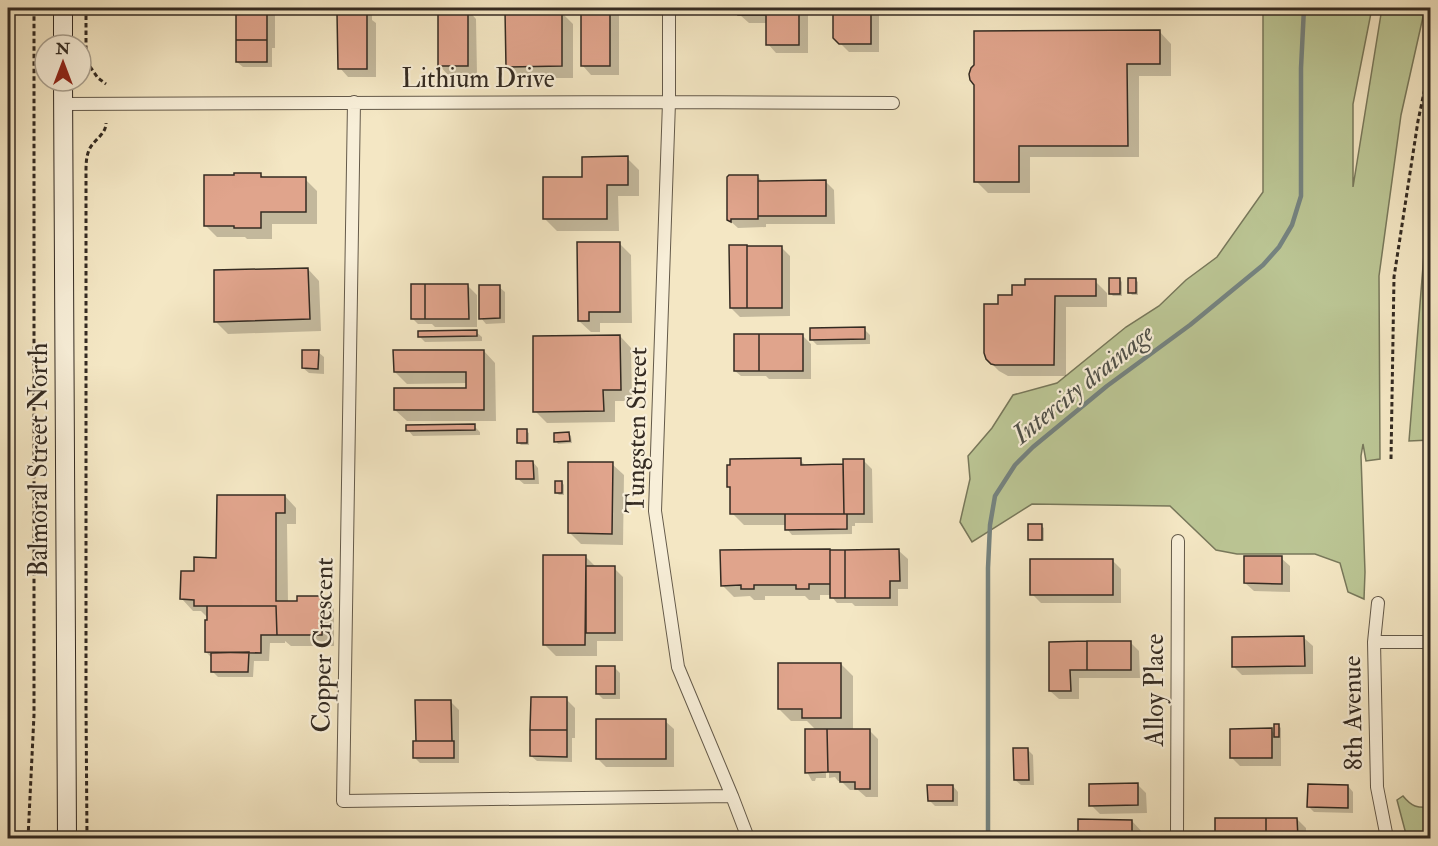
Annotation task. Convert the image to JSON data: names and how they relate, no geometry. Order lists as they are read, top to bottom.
{
  "streets": {
    "main road": ["Balmoral Street North"],
    "street": [
      "Lithium Drive",
      "Tungsten Street",
      "Copper Crescent",
      "Alloy Place",
      "8th Avenue"
    ]
  },
  "crossings": [
    ["Lithium Drive", "Tungsten Street"],
    ["Lithium Drive", "Balmoral Street North"],
    ["Lithium Drive", "Copper Crescent"],
    ["Tungsten Street", "Copper Crescent"]
  ],
  "water": ["Intercity drainage"],
  "north": "top"
}
